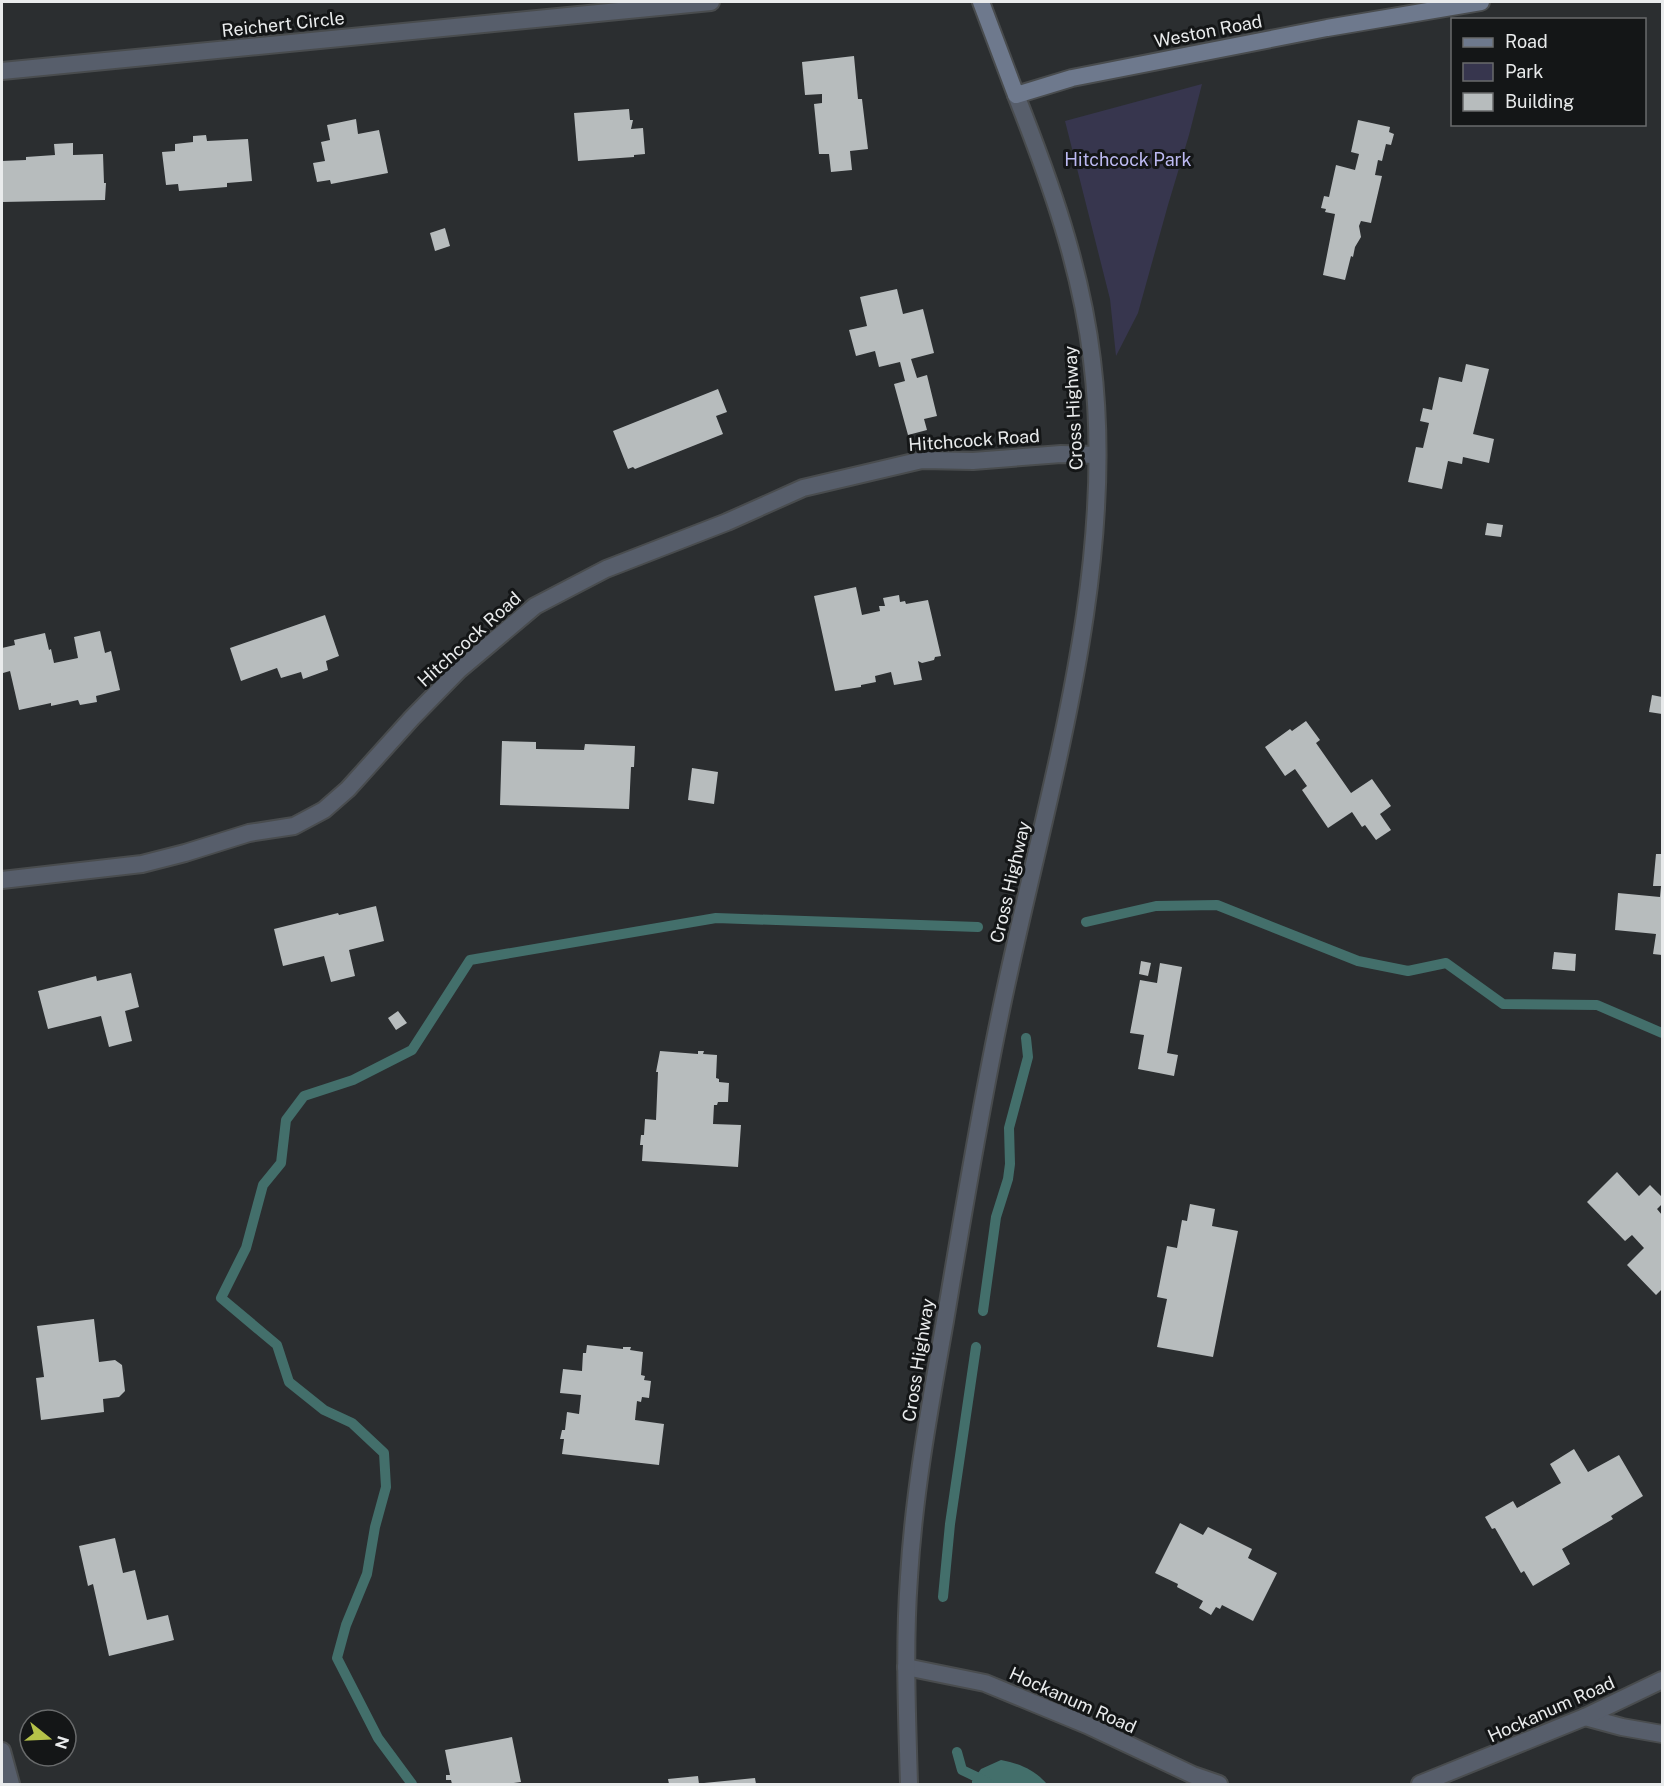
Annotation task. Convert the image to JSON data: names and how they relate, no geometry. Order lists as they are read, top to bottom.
{
  "streets": {
    "main road": ["Weston Road", "Cross Highway"],
    "street": ["Reichert Circle", "Hitchcock Road", "Hockanum Road"]
  },
  "crossings": [
    ["Weston Road", "Cross Highway"],
    ["Cross Highway", "Hitchcock Road"],
    ["Cross Highway", "Hockanum Road"]
  ],
  "parks": ["Hitchcock Park"],
  "legend": ["Road", "Park", "Building"],
  "north": "right"
}
